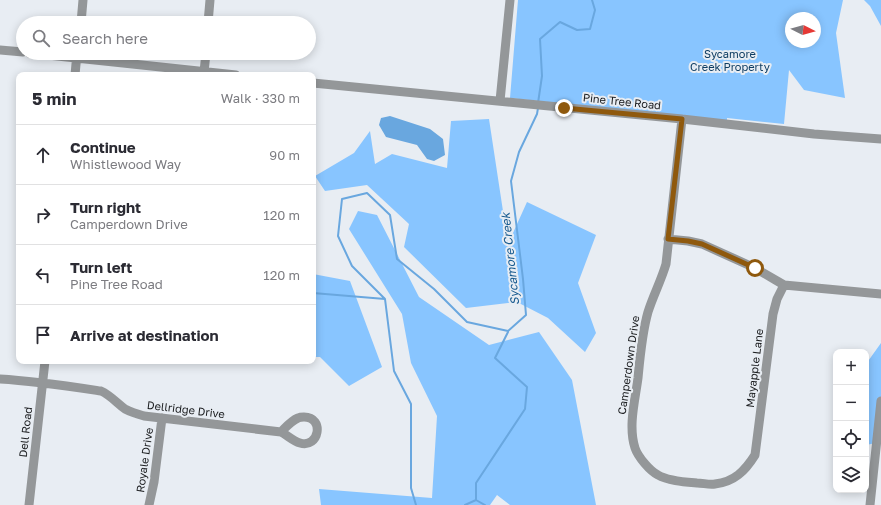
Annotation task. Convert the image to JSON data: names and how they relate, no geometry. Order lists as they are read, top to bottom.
{
  "streets": {
    "street": [
      "Pine Tree Road",
      "Camperdown Drive",
      "Mayapple Lane",
      "Dellridge Drive",
      "Dell Road",
      "Royale Drive"
    ]
  },
  "crossings": [
    ["Pine Tree Road", "Camperdown Drive"],
    ["Camperdown Drive", "Mayapple Lane"],
    ["Dellridge Drive", "Dell Road"],
    ["Dellridge Drive", "Royale Drive"]
  ],
  "water": ["Sycamore Creek"],
  "parks": ["Sycamore Creek Property"],
  "north": "right",
  "page": {
    "search": "Search here",
    "heading": ["5 min", "Walk · 330 m"],
    "list": [
      ["Continue", "Whistlewood Way", "90 m"],
      ["Turn right", "Camperdown Drive", "120 m"],
      ["Turn left", "Pine Tree Road", "120 m"],
      "Arrive at destination"
    ],
    "map_buttons": ["+", "−"]
  }
}
